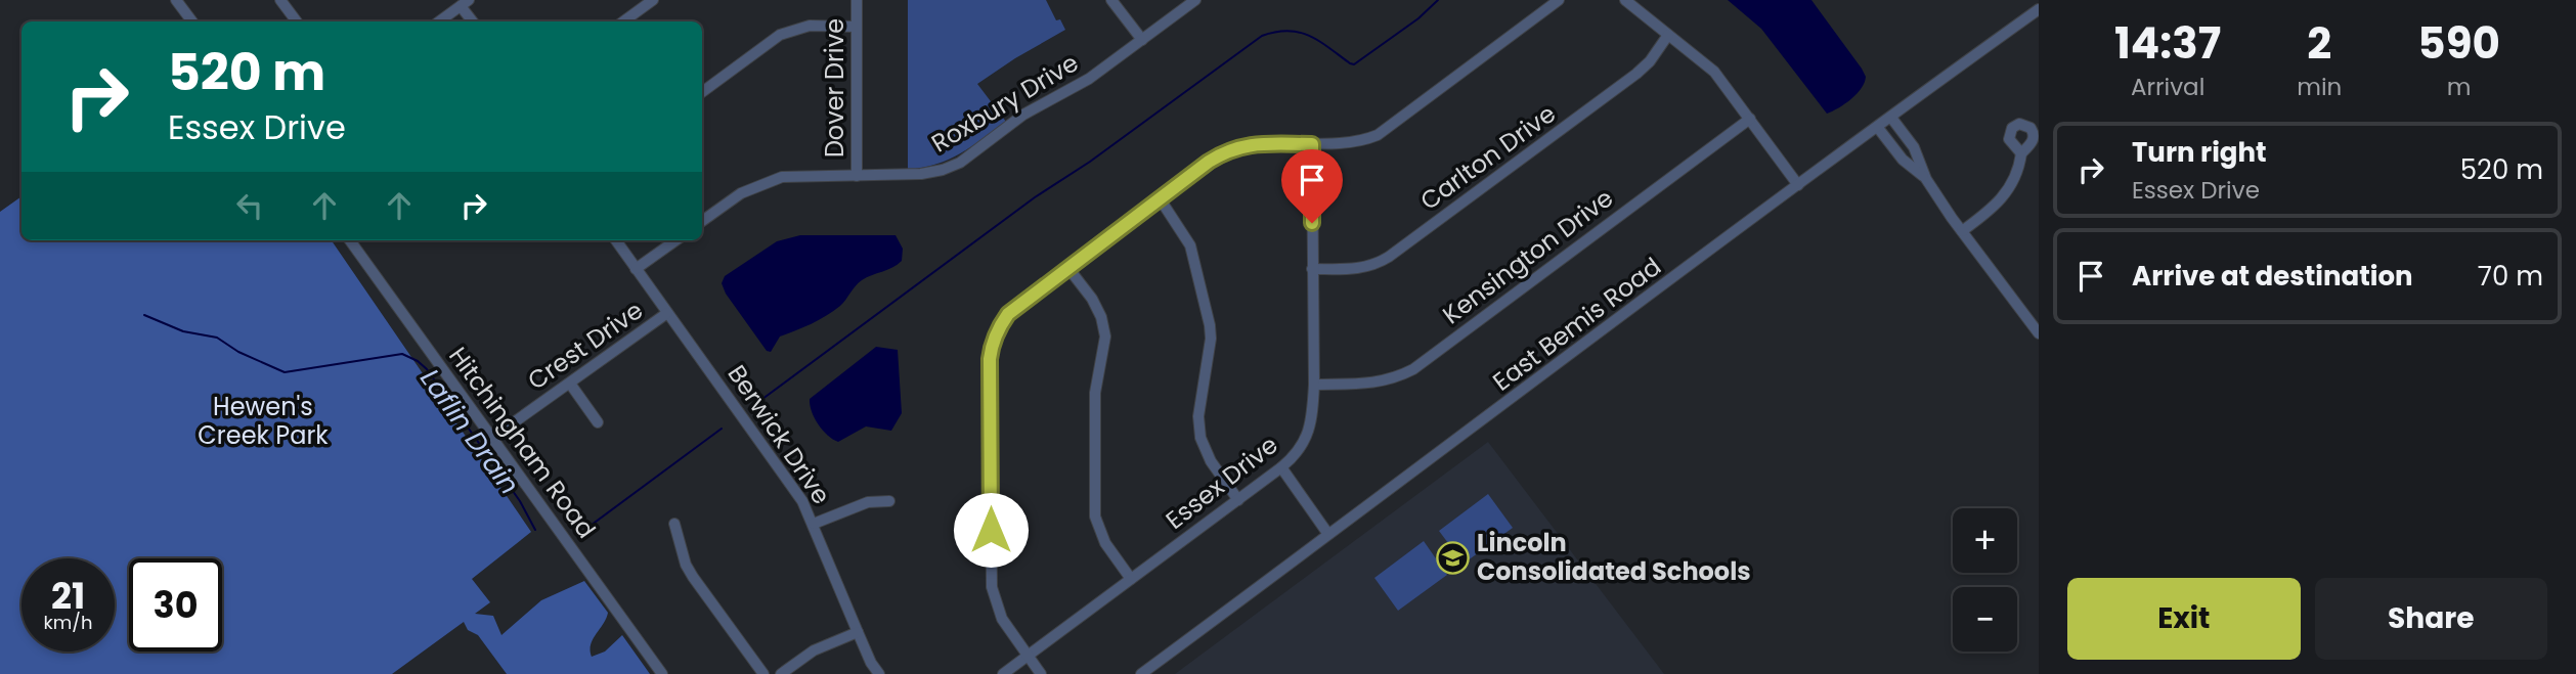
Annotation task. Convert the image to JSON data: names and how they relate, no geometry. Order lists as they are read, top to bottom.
{
  "streets": {
    "street": [
      "Dover Drive",
      "Roxbury Drive",
      "Carlton Drive",
      "Kensington Drive",
      "East Bemis Road",
      "Crest Drive",
      "Berwick Drive",
      "Hitchingham Road",
      "Essex Drive"
    ]
  },
  "crossings": [
    ["Dover Drive", "Roxbury Drive"],
    ["Carlton Drive", "Essex Drive"],
    ["Kensington Drive", "Essex Drive"],
    ["Crest Drive", "Berwick Drive"],
    ["Crest Drive", "Hitchingham Road"]
  ],
  "water": ["Laflin Drain"],
  "parks": ["Hewen's Creek Park"],
  "places": {
    "school or university": ["Lincoln Consolidated Schools"]
  },
  "page": {
    "eta": [
      "14:37",
      "Arrival",
      "2",
      "min",
      "590",
      "m"
    ],
    "turn": ["520 m", "Essex Drive"],
    "list": [
      {
        "name": "Turn right",
        "note": "Essex Drive",
        "value": "520 m"
      },
      {
        "name": "Arrive at destination",
        "value": "70 m"
      }
    ],
    "map_buttons": ["+", "−"],
    "speed": "21 km/h",
    "limit": "30",
    "buttons": ["Exit", "Share"]
  }
}
